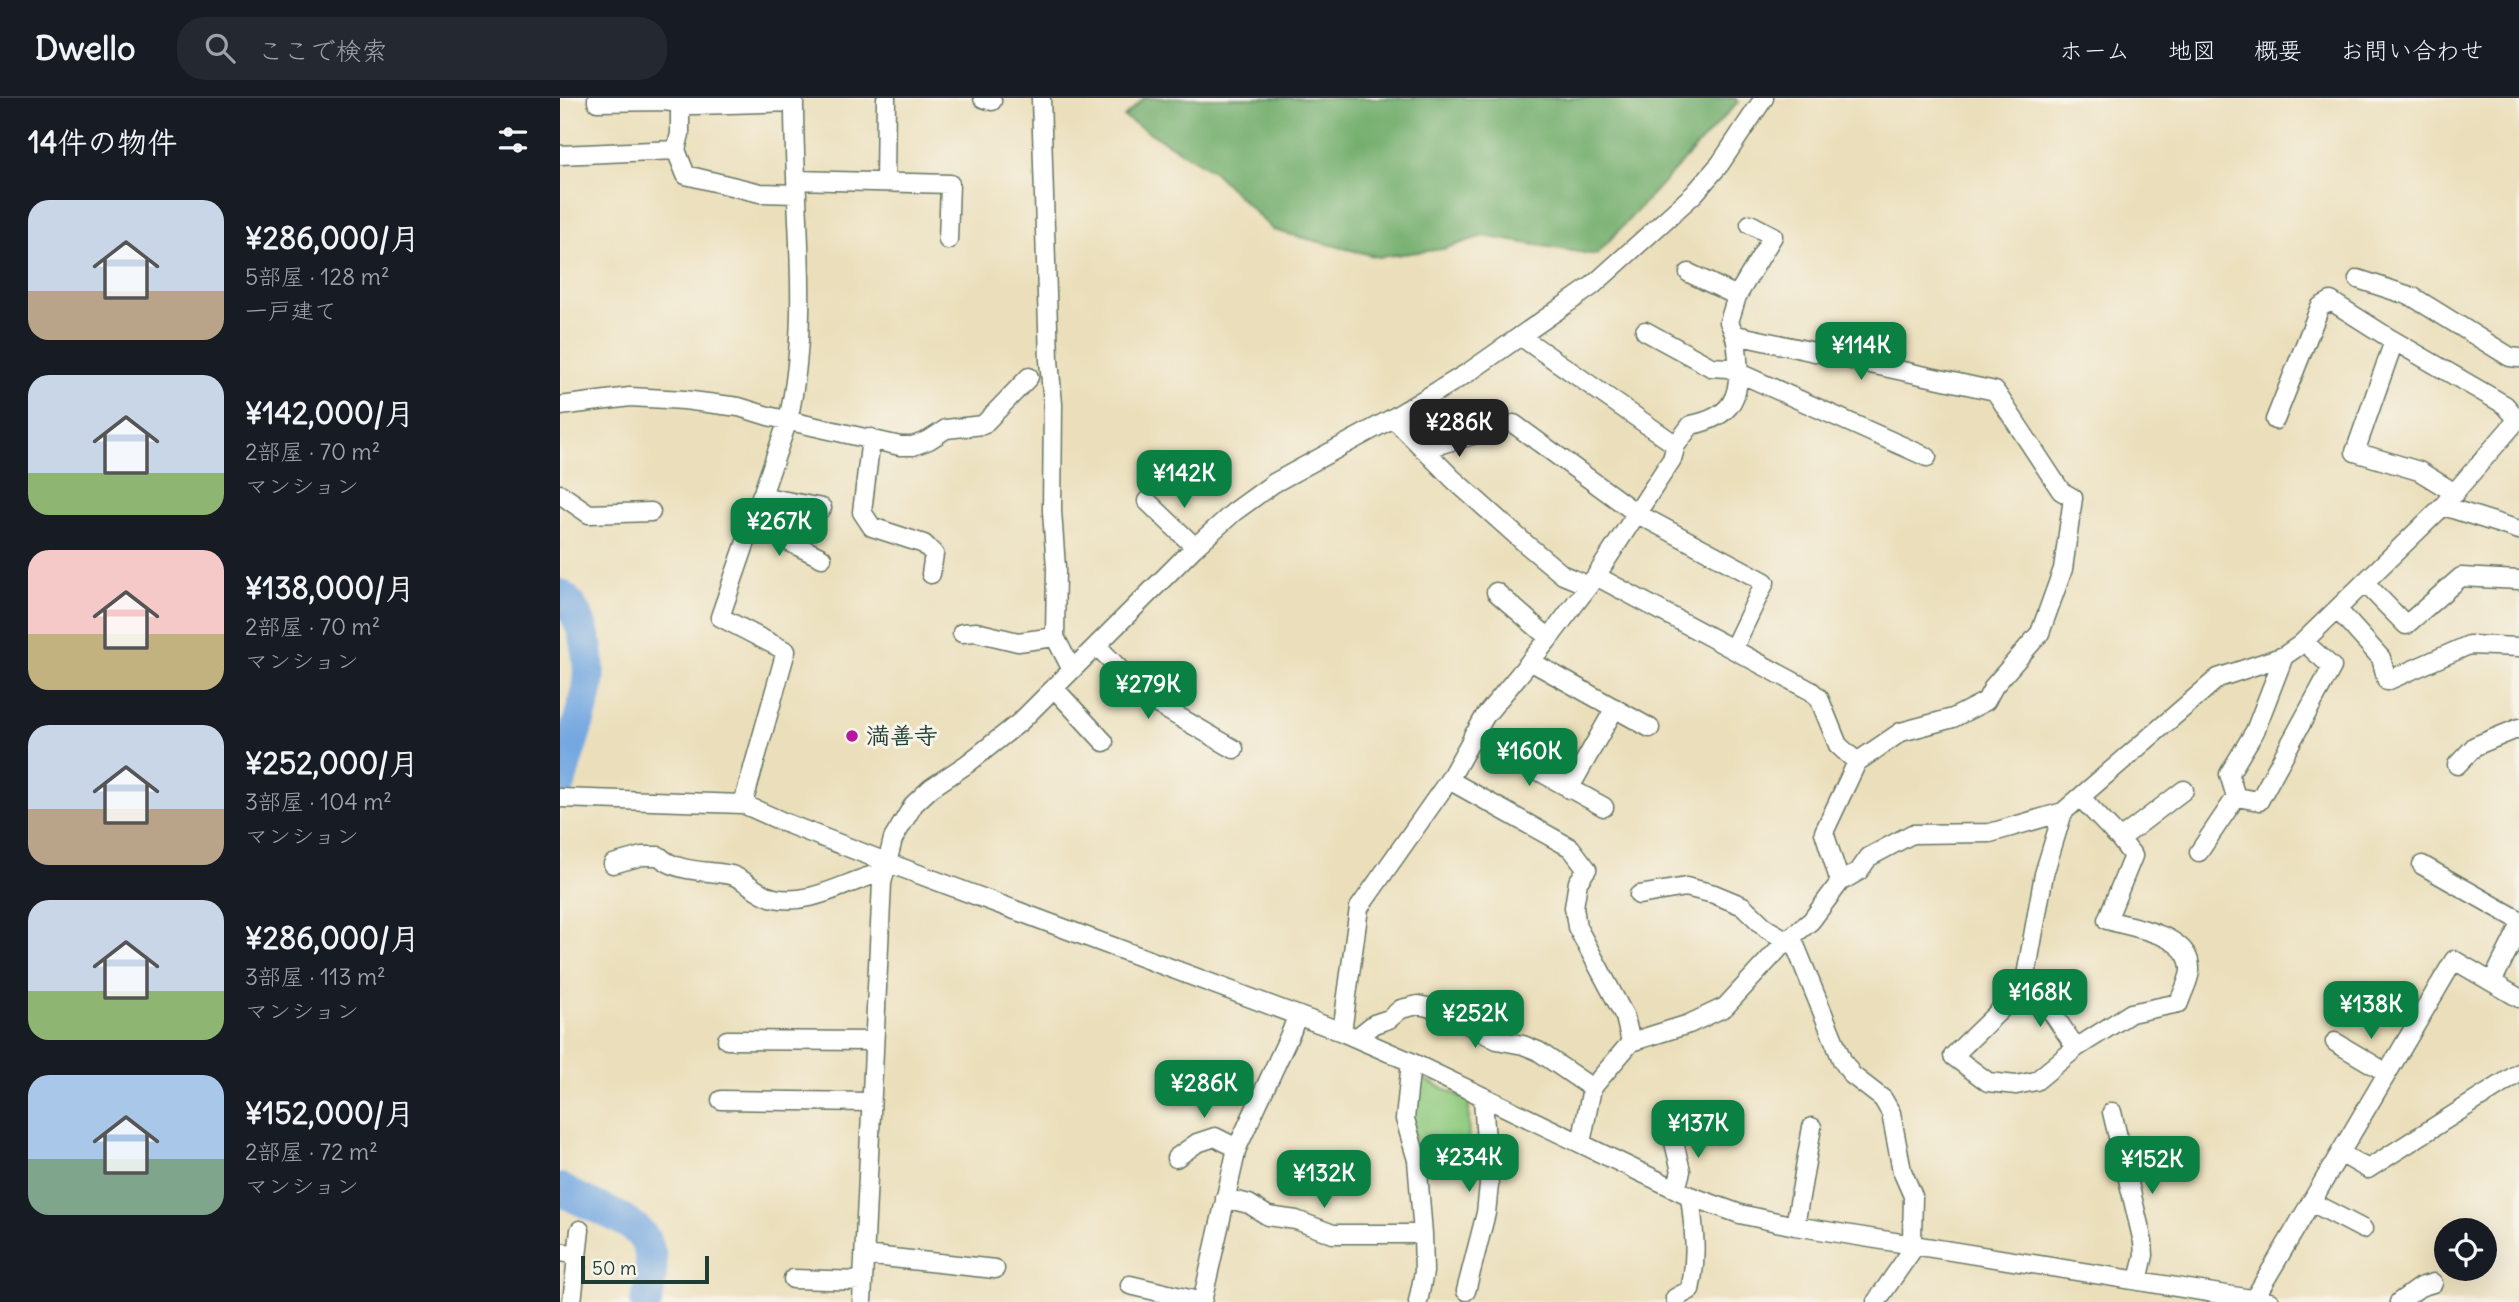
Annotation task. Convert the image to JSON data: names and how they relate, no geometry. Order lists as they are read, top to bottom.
{
  "places": ["満善寺"],
  "scale_bar": "50 m",
  "page": {
    "header": "Dwello",
    "search": "ここで検索",
    "nav": [
      "ホーム",
      "地図",
      "概要",
      "お問い合わせ"
    ],
    "heading": "14件の物件",
    "list": [
      {
        "name": "¥286,000/月",
        "note": "5部屋 · 128 m² · 一戸建て"
      },
      {
        "name": "¥142,000/月",
        "note": "2部屋 · 70 m² · マンション"
      },
      {
        "name": "¥138,000/月",
        "note": "2部屋 · 70 m² · マンション"
      },
      {
        "name": "¥252,000/月",
        "note": "3部屋 · 104 m² · マンション"
      },
      {
        "name": "¥286,000/月",
        "note": "3部屋 · 113 m² · マンション"
      },
      {
        "name": "¥152,000/月",
        "note": "2部屋 · 72 m² · マンション"
      }
    ],
    "price": [
      "¥114K",
      "¥286K",
      "¥142K",
      "¥267K",
      "¥279K",
      "¥160K",
      "¥168K",
      "¥138K",
      "¥252K",
      "¥286K",
      "¥137K",
      "¥234K",
      "¥152K",
      "¥132K"
    ],
    "scale": "50 m"
  }
}
